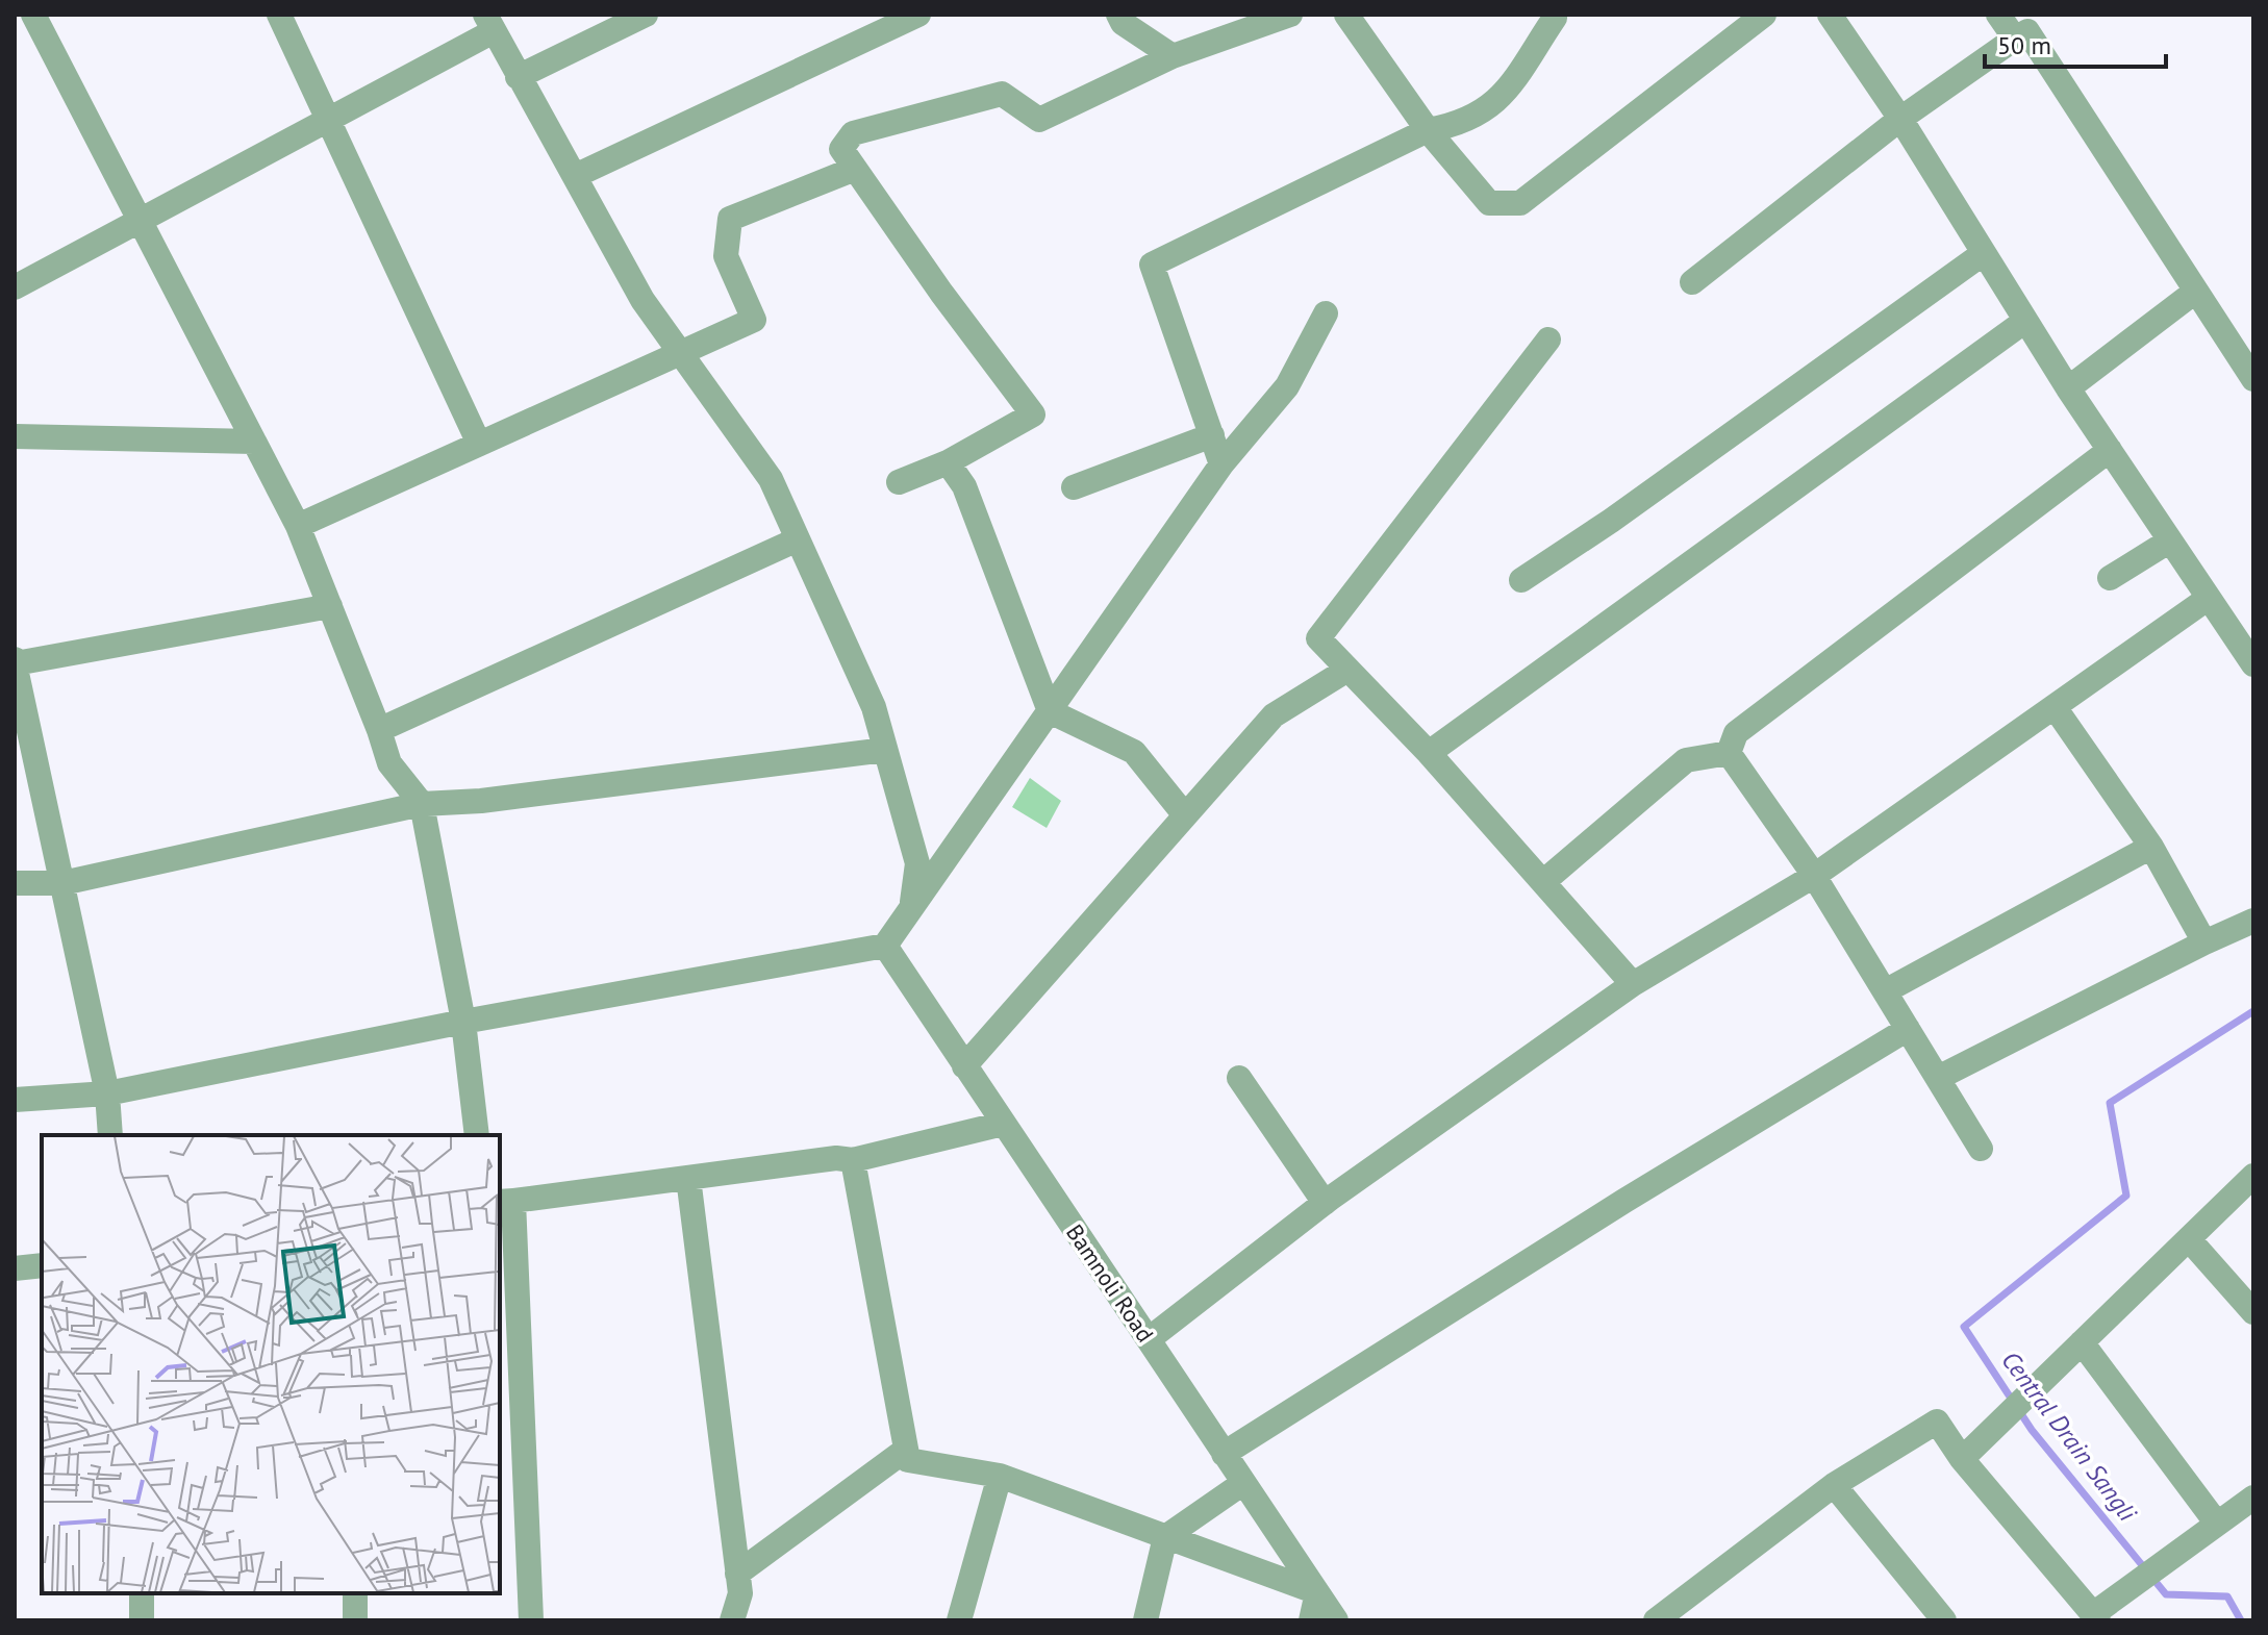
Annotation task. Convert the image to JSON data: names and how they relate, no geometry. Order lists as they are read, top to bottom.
{
  "streets": {
    "street": ["Bamnoli Road"]
  },
  "water": ["Central Drain Sangli"],
  "scale_bar": "50 m"
}
